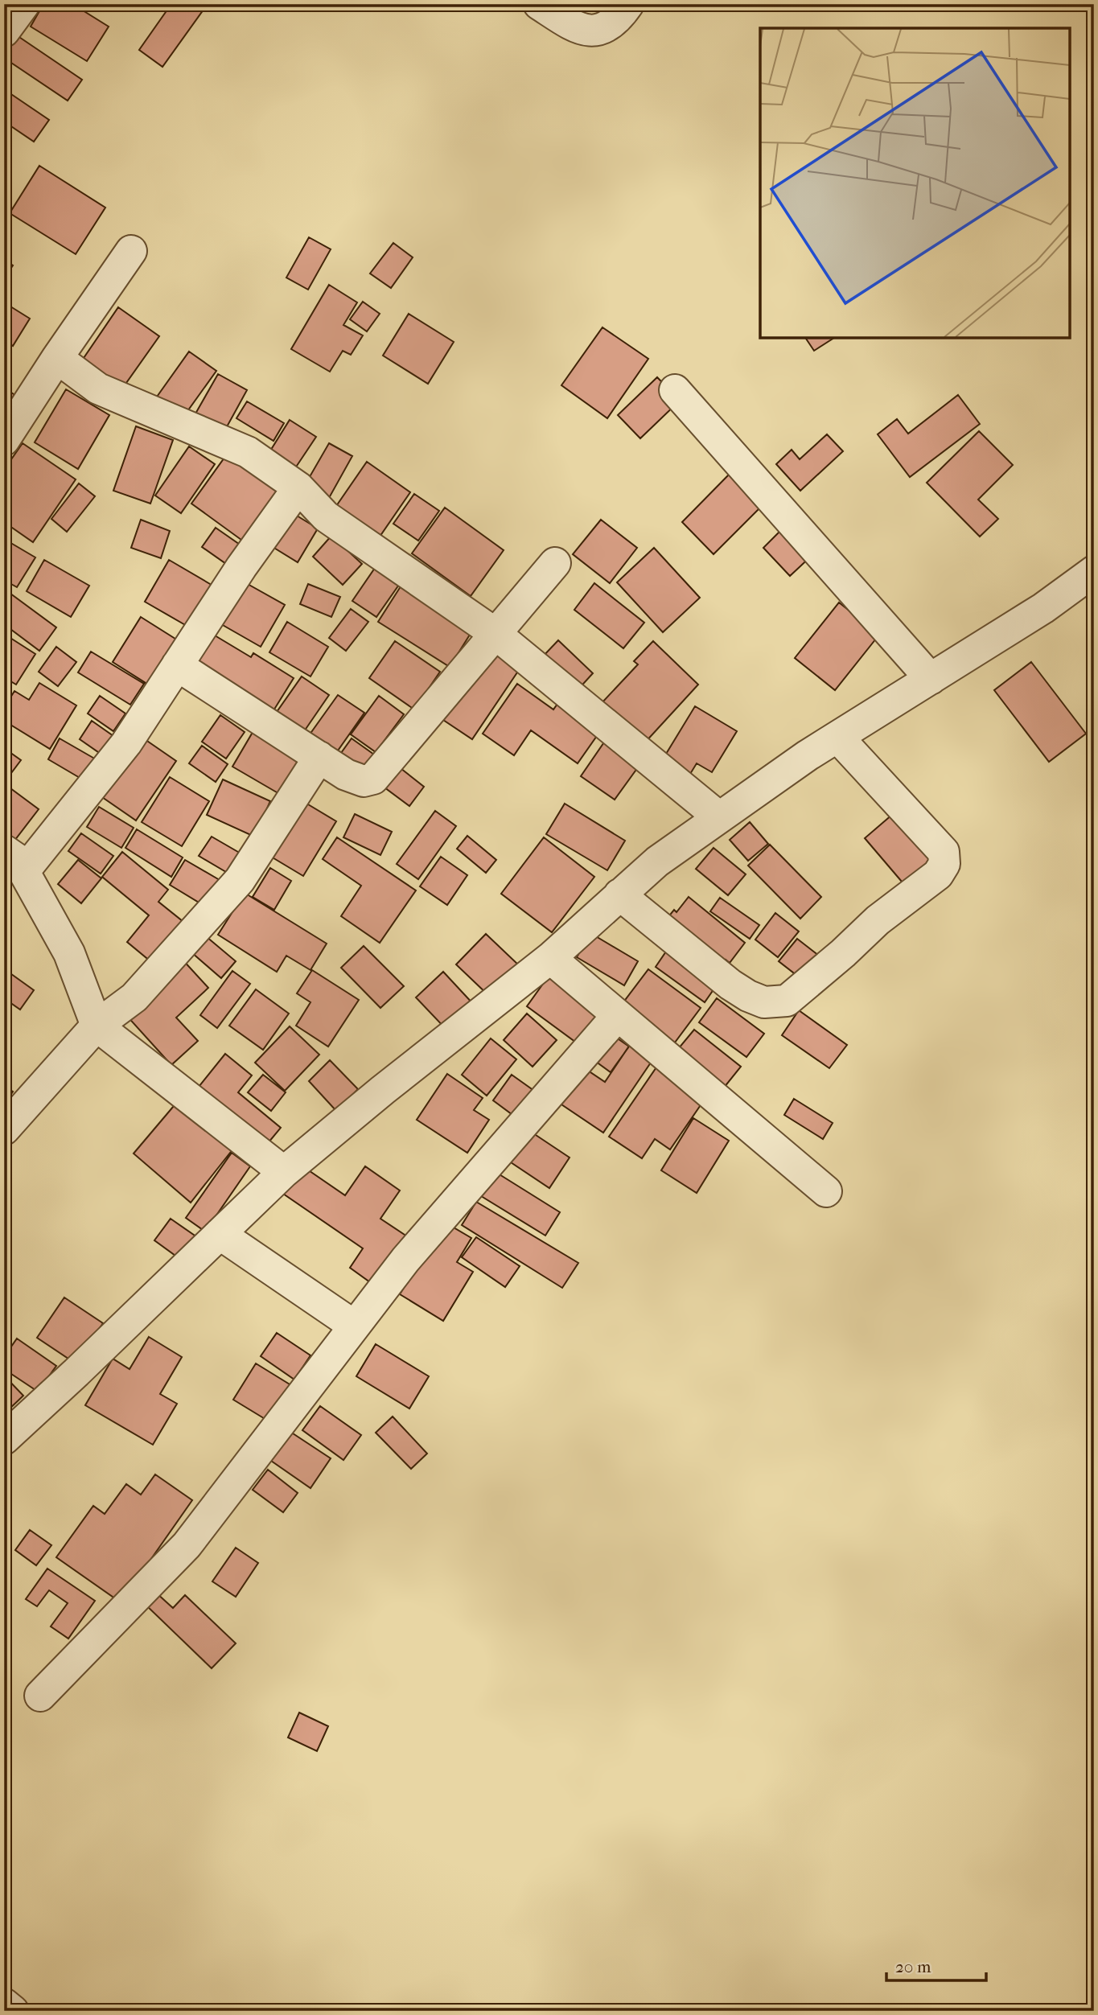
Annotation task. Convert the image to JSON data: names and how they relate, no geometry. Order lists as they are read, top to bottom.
{
  "scale_bar": "20 m"
}
